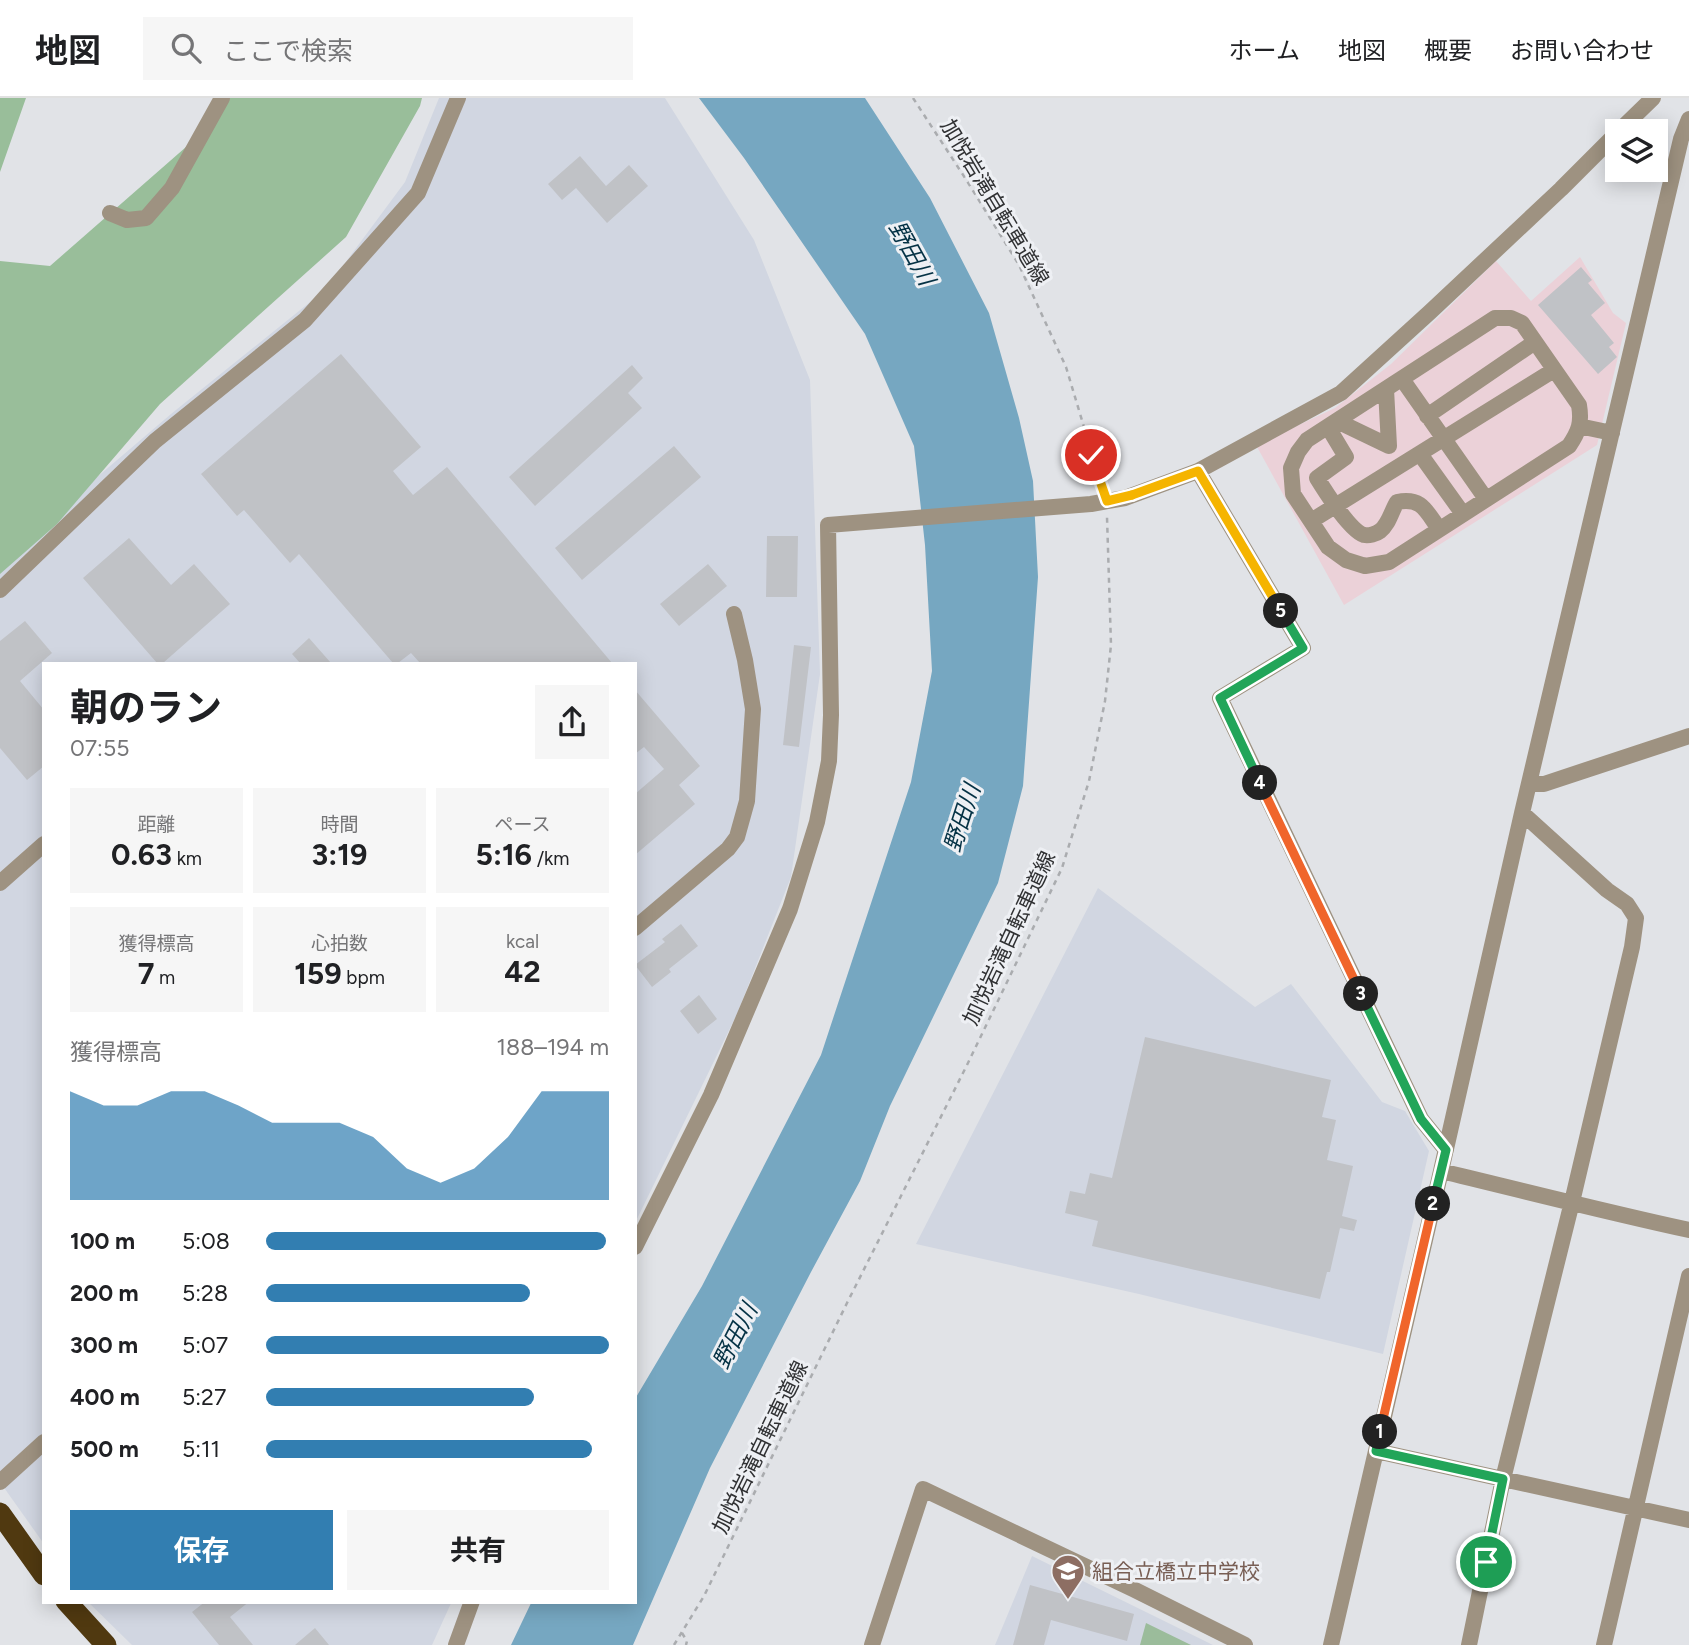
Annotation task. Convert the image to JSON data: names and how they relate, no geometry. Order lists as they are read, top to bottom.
{
  "streets": {
    "path": ["加悦岩滝自転車道線"]
  },
  "water": ["野田川"],
  "places": {
    "school or university": ["組合立橋立中学校"]
  },
  "page": {
    "header": "地図",
    "search": "ここで検索",
    "nav": [
      "ホーム",
      "地図",
      "概要",
      "お問い合わせ"
    ],
    "pins": [
      "5",
      "4",
      "3",
      "2",
      "1"
    ],
    "heading": ["朝のラン", "07:55"],
    "stats": [
      ["距離", "0.63 km"],
      ["時間", "3:19"],
      ["ペース", "5:16 /km"],
      ["獲得標高", "7 m"],
      ["心拍数", "159 bpm"],
      ["kcal", "42"]
    ],
    "chart": ["獲得標高", "188–194 m"],
    "list": [
      {
        "name": "100 m",
        "note": "5:08"
      },
      {
        "name": "200 m",
        "note": "5:28"
      },
      {
        "name": "300 m",
        "note": "5:07"
      },
      {
        "name": "400 m",
        "note": "5:27"
      },
      {
        "name": "500 m",
        "note": "5:11"
      }
    ],
    "buttons": ["保存", "共有"]
  }
}
